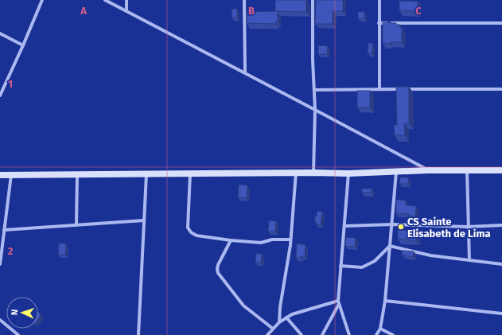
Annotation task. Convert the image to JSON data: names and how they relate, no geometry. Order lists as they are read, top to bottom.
{
  "places": ["CS Sainte Elisabeth de Lima"],
  "north": "left",
  "grid": {
    "columns": ["A", "B", "C"],
    "rows": ["1", "2"]
  }
}
